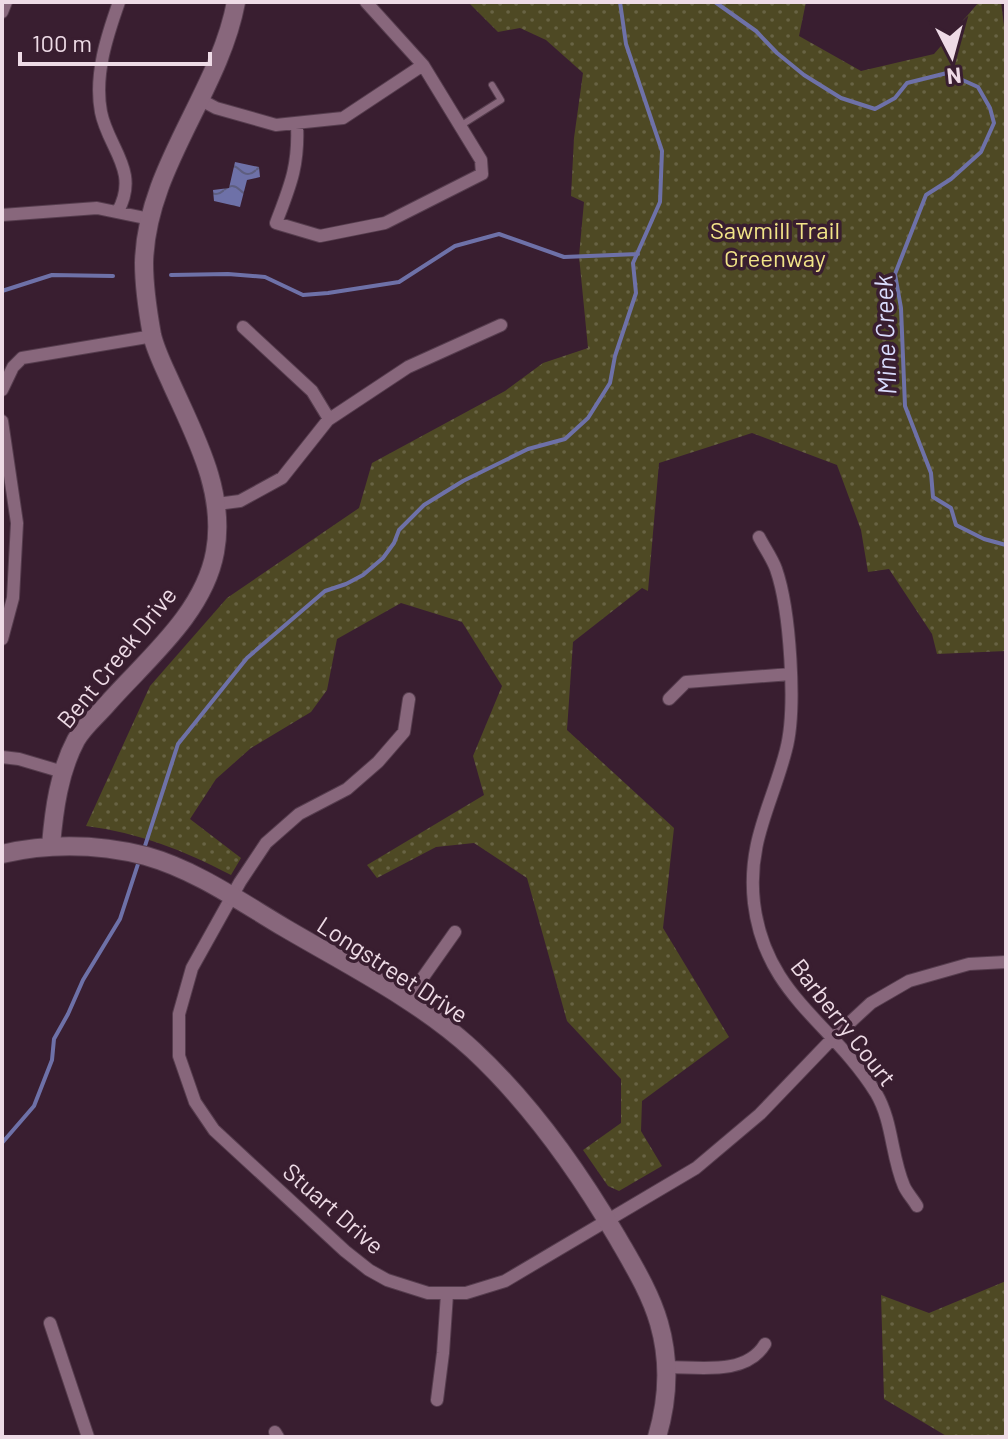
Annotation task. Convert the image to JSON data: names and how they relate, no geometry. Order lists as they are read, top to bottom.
{
  "streets": {
    "street": [
      "Bent Creek Drive",
      "Longstreet Drive",
      "Barberry Court",
      "Stuart Drive"
    ]
  },
  "crossings": [
    ["Bent Creek Drive", "Longstreet Drive"],
    ["Longstreet Drive", "Stuart Drive"],
    ["Barberry Court", "Stuart Drive"]
  ],
  "water": ["Mine Creek"],
  "parks": ["Sawmill Trail Greenway"],
  "scale_bar": "100 m",
  "north": "bottom"
}
